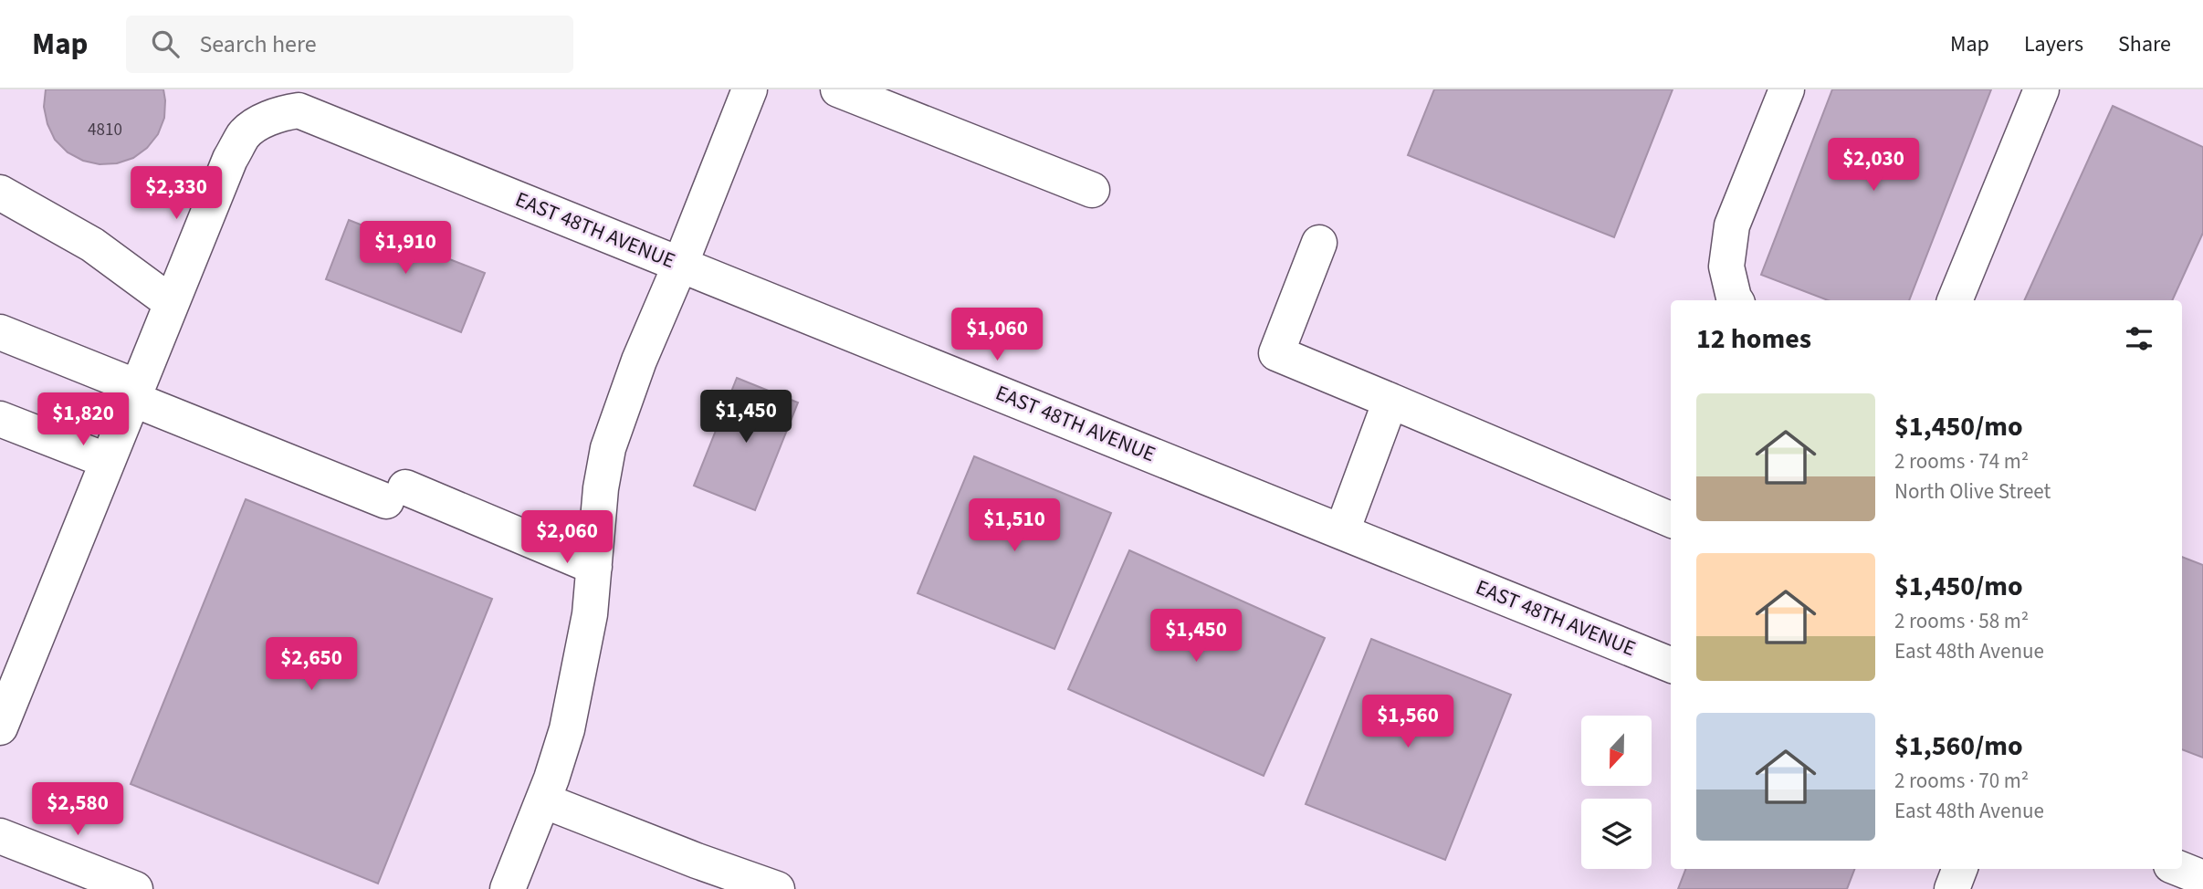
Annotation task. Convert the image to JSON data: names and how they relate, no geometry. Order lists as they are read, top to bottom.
{
  "streets": {
    "street": ["EAST 48TH AVENUE"]
  },
  "house_numbers": ["4810"],
  "north": "bottom",
  "page": {
    "header": "Map",
    "search": "Search here",
    "nav": ["Map", "Layers", "Share"],
    "price": [
      "$2,030",
      "$2,330",
      "$1,910",
      "$1,060",
      "$1,450",
      "$1,820",
      "$1,510",
      "$2,060",
      "$1,450",
      "$2,650",
      "$1,560",
      "$2,580"
    ],
    "heading": "12 homes",
    "list": [
      {
        "name": "$1,450/mo",
        "note": "2 rooms · 74 m² · North Olive Street"
      },
      {
        "name": "$1,450/mo",
        "note": "2 rooms · 58 m² · East 48th Avenue"
      },
      {
        "name": "$1,560/mo",
        "note": "2 rooms · 70 m² · East 48th Avenue"
      }
    ]
  }
}
